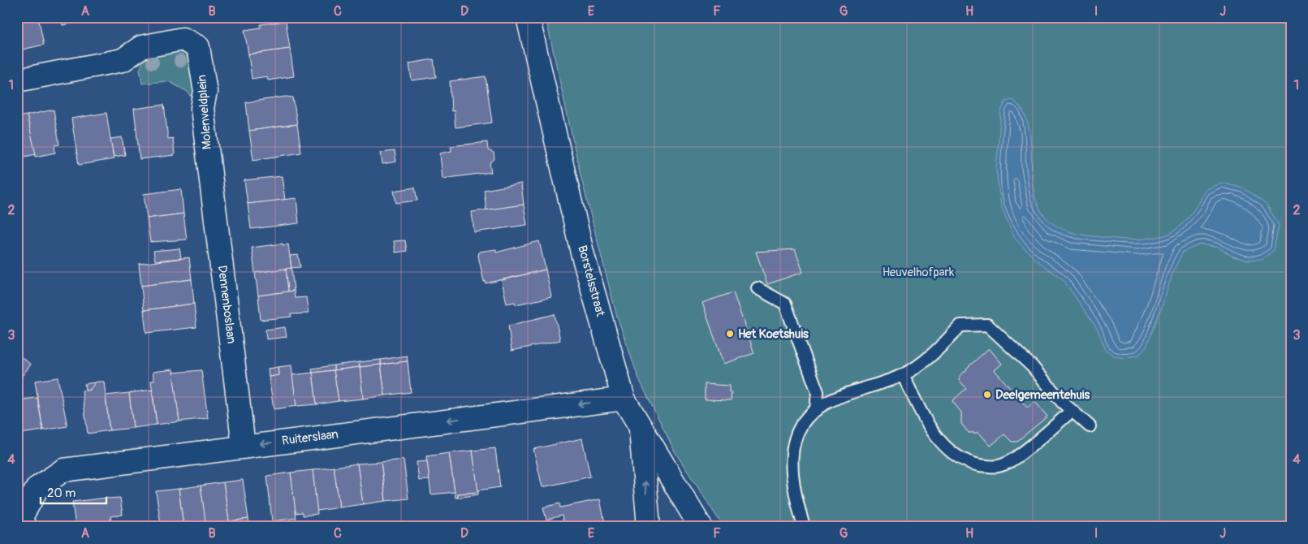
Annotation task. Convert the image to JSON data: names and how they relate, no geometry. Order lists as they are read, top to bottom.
{
  "streets": {
    "street": [
      "Molenveldplein",
      "Borstelsstraat",
      "Dennenboslaan",
      "Ruiterslaan"
    ]
  },
  "crossings": [
    ["Molenveldplein", "Dennenboslaan"],
    ["Borstelsstraat", "Ruiterslaan"],
    ["Dennenboslaan", "Ruiterslaan"]
  ],
  "one_way": ["Ruiterslaan"],
  "parks": ["Heuvelhofpark"],
  "places": ["Het Koetshuis", "Deelgemeentehuis"],
  "scale_bar": "20 m",
  "grid": {
    "columns": [
      "A",
      "B",
      "C",
      "D",
      "E",
      "F",
      "G",
      "H",
      "I",
      "J"
    ],
    "rows": [
      "1",
      "2",
      "3",
      "4"
    ]
  }
}
